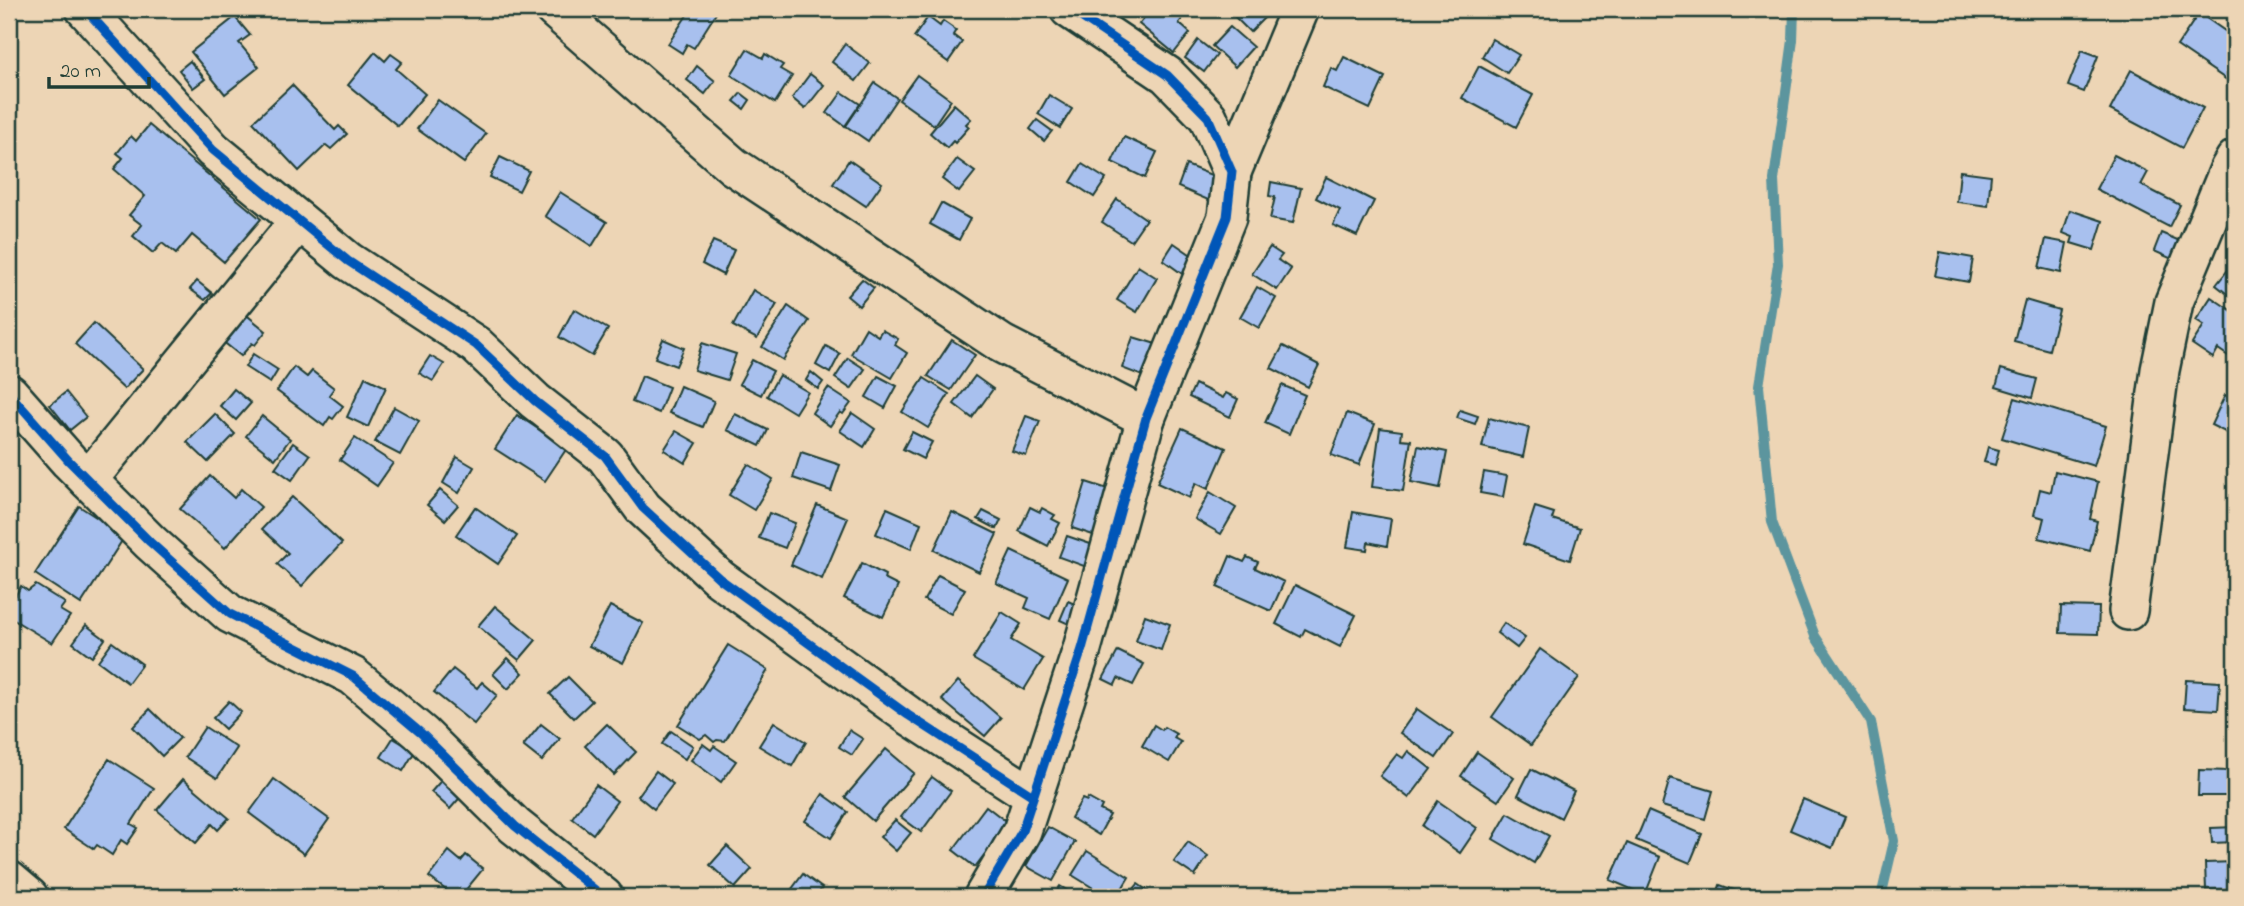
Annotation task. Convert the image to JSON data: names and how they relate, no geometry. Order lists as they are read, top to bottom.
{
  "scale_bar": "20 m"
}
